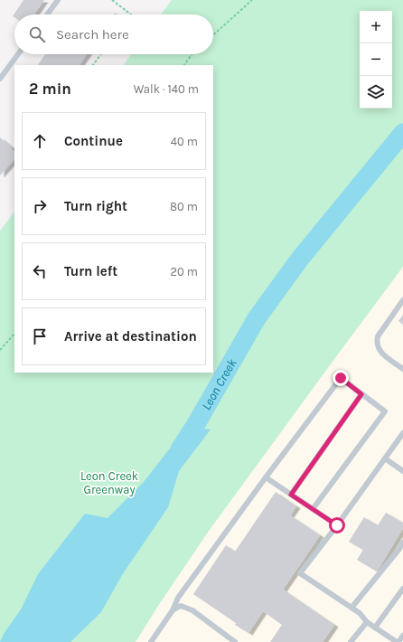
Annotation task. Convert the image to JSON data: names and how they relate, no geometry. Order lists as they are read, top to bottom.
{
  "water": ["Leon Creek"],
  "parks": ["Leon Creek Greenway"],
  "page": {
    "map_buttons": ["+", "−"],
    "search": "Search here",
    "heading": ["2 min", "Walk · 140 m"],
    "list": [
      ["Continue", "40 m"],
      ["Turn right", "80 m"],
      ["Turn left", "20 m"],
      "Arrive at destination"
    ]
  }
}
